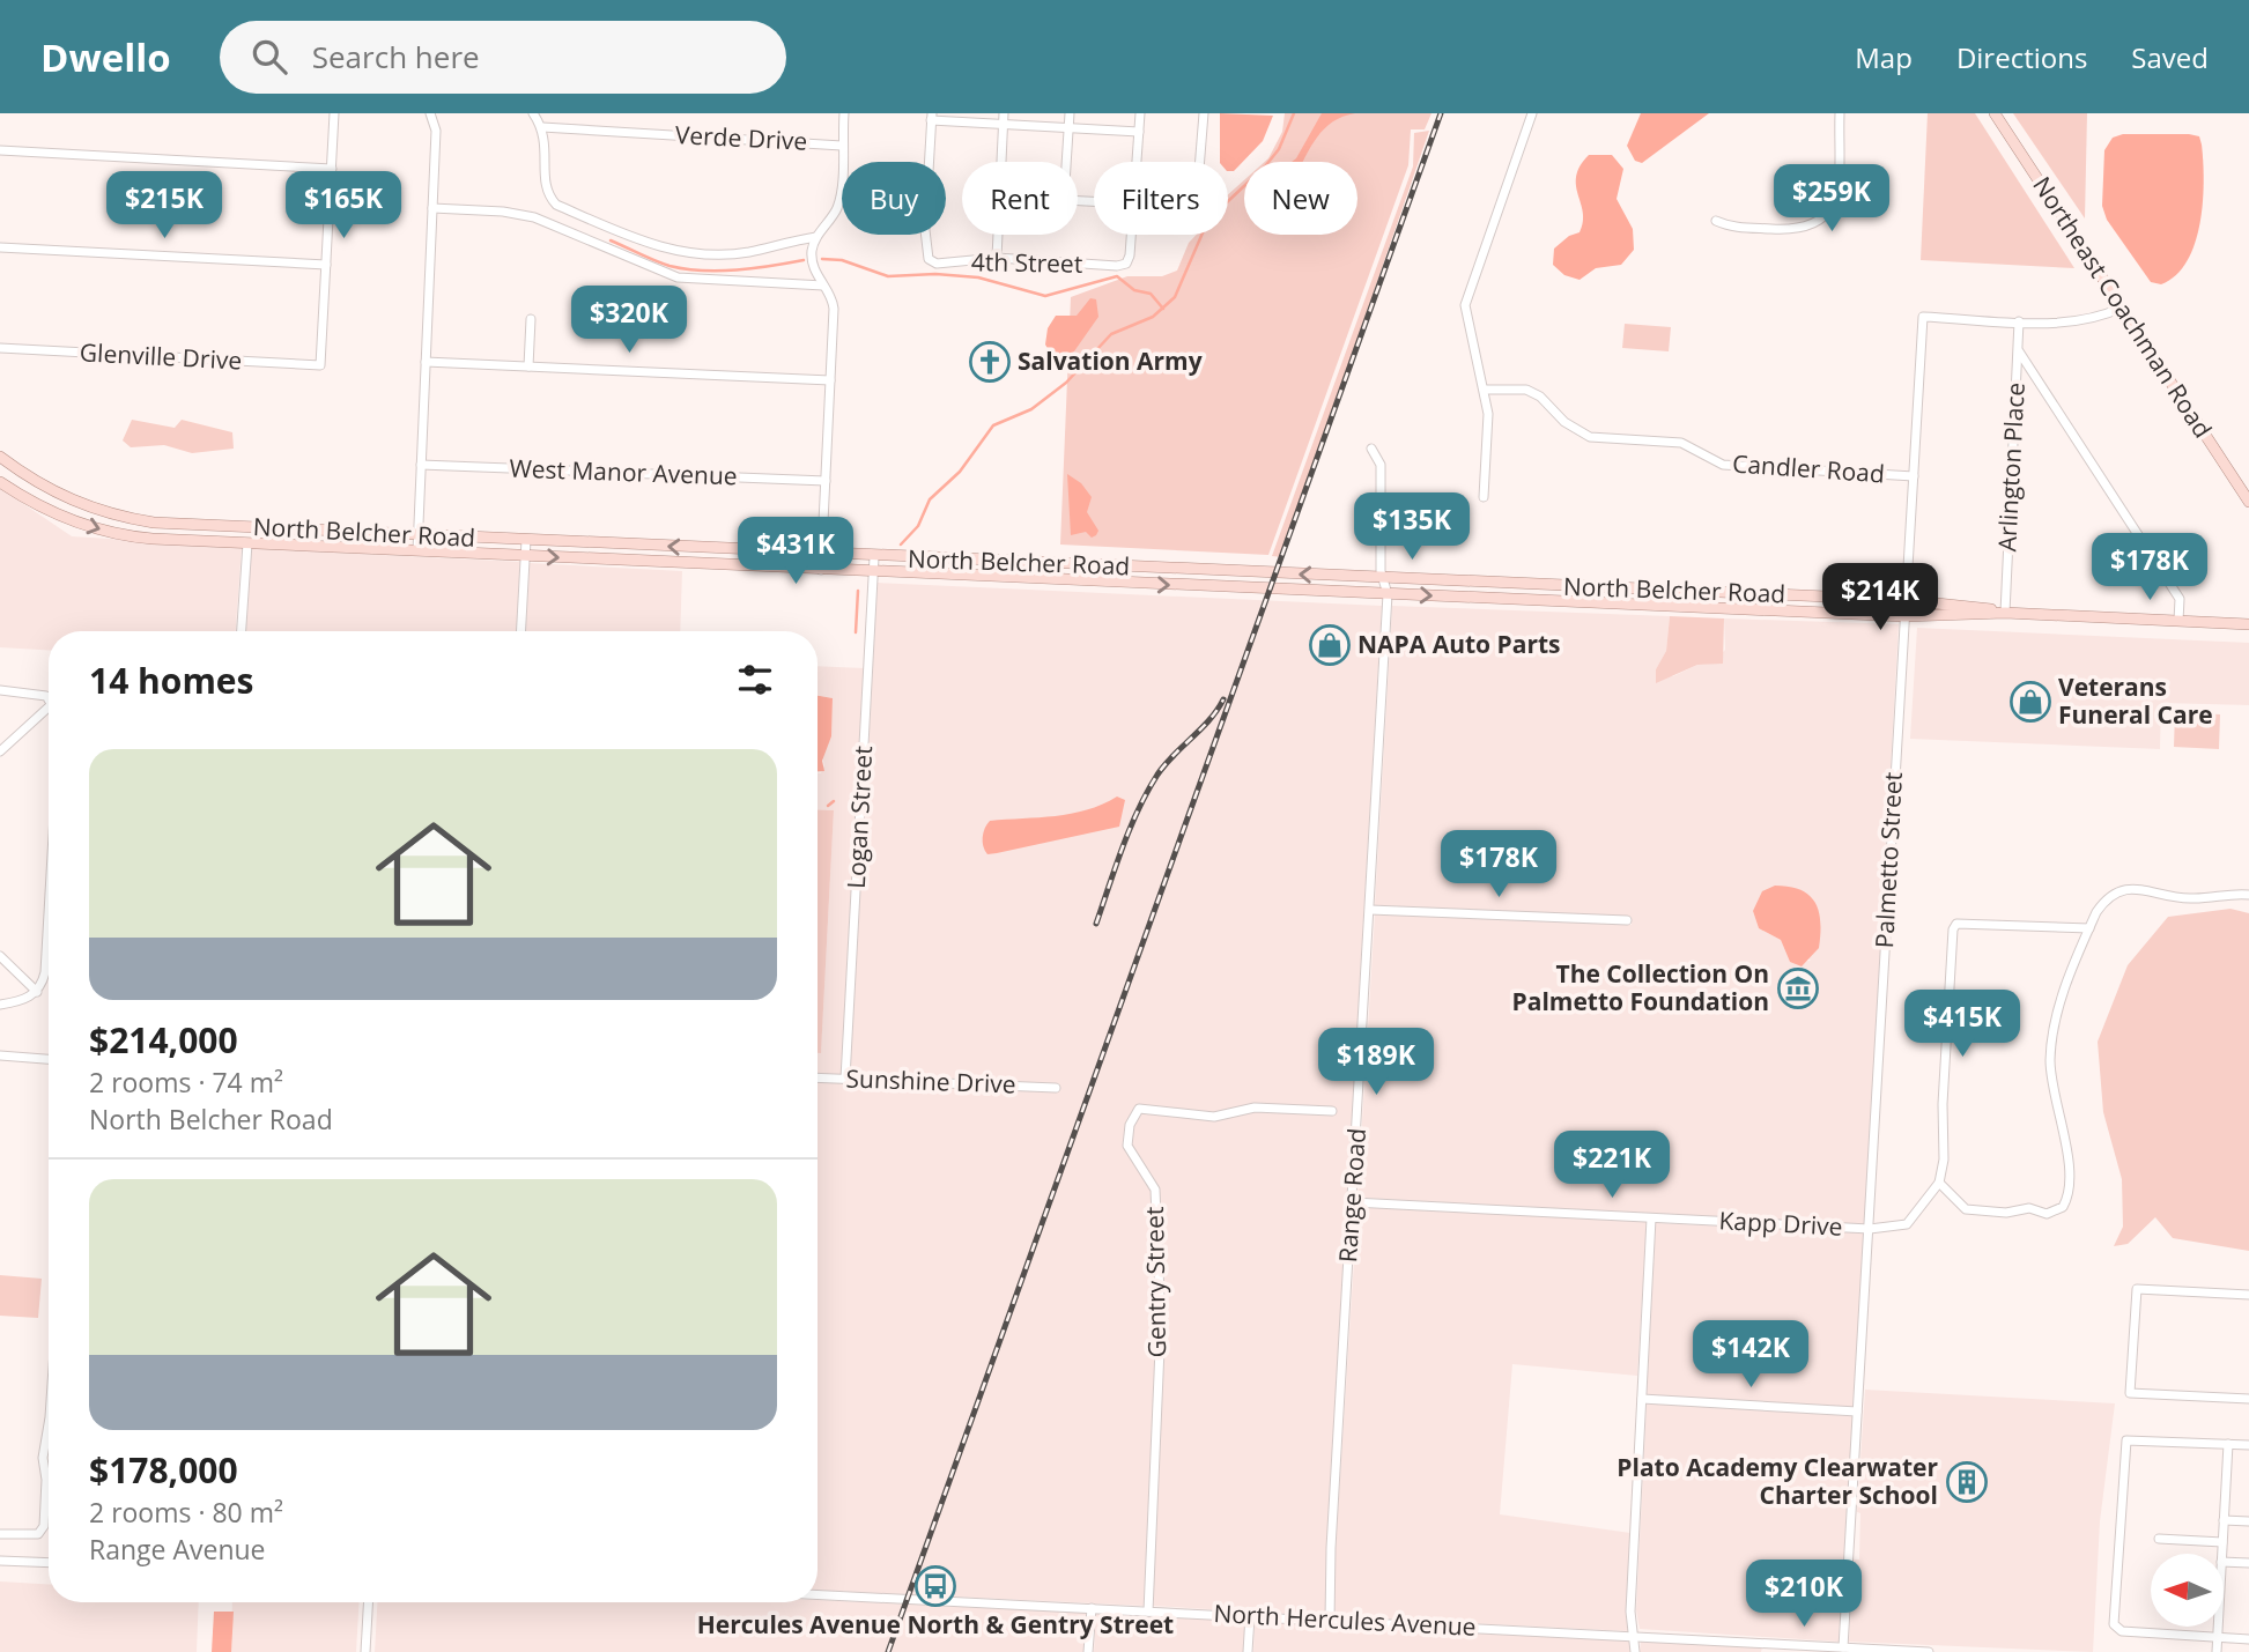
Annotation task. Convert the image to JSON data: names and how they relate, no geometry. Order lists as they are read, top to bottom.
{
  "streets": {
    "main road": ["Northeast Coachman Road", "North Belcher Road"],
    "street": [
      "Verde Drive",
      "4th Street",
      "Glenville Drive",
      "Arlington Place",
      "Candler Road",
      "West Manor Avenue",
      "Logan Street",
      "Palmetto Street",
      "Sunshine Drive",
      "Range Road",
      "Kapp Drive",
      "Gentry Street",
      "North Hercules Avenue"
    ]
  },
  "crossings": [
    ["Arlington Place", "North Belcher Road"],
    ["Arlington Place", "Palmetto Street"],
    ["Candler Road", "Palmetto Street"],
    ["North Belcher Road", "Logan Street"],
    ["North Belcher Road", "Palmetto Street"],
    ["North Belcher Road", "Range Road"],
    ["Logan Street", "Sunshine Drive"],
    ["Palmetto Street", "Kapp Drive"],
    ["Palmetto Street", "North Hercules Avenue"],
    ["Range Road", "Kapp Drive"],
    ["Range Road", "North Hercules Avenue"],
    ["Gentry Street", "North Hercules Avenue"]
  ],
  "places": {
    "church": ["Salvation Army"],
    "shop": ["NAPA Auto Parts", "Veterans Funeral Care"],
    "museum": ["The Collection On Palmetto Foundation"],
    "building": ["Plato Academy Clearwater Charter School"],
    "bus stop": ["Hercules Avenue North & Gentry Street"]
  },
  "north": "left",
  "page": {
    "header": "Dwello",
    "search": "Search here",
    "nav": ["Map", "Directions", "Saved"],
    "chip": [
      "Buy",
      "Rent",
      "Filters",
      "New"
    ],
    "price": [
      "$259K",
      "$215K",
      "$165K",
      "$320K",
      "$135K",
      "$431K",
      "$178K",
      "$214K",
      "$178K",
      "$415K",
      "$189K",
      "$221K",
      "$142K",
      "$210K"
    ],
    "heading": "14 homes",
    "list": [
      {
        "name": "$214,000",
        "note": "2 rooms · 74 m² · North Belcher Road"
      },
      {
        "name": "$178,000",
        "note": "2 rooms · 80 m² · Range Avenue"
      }
    ]
  }
}
